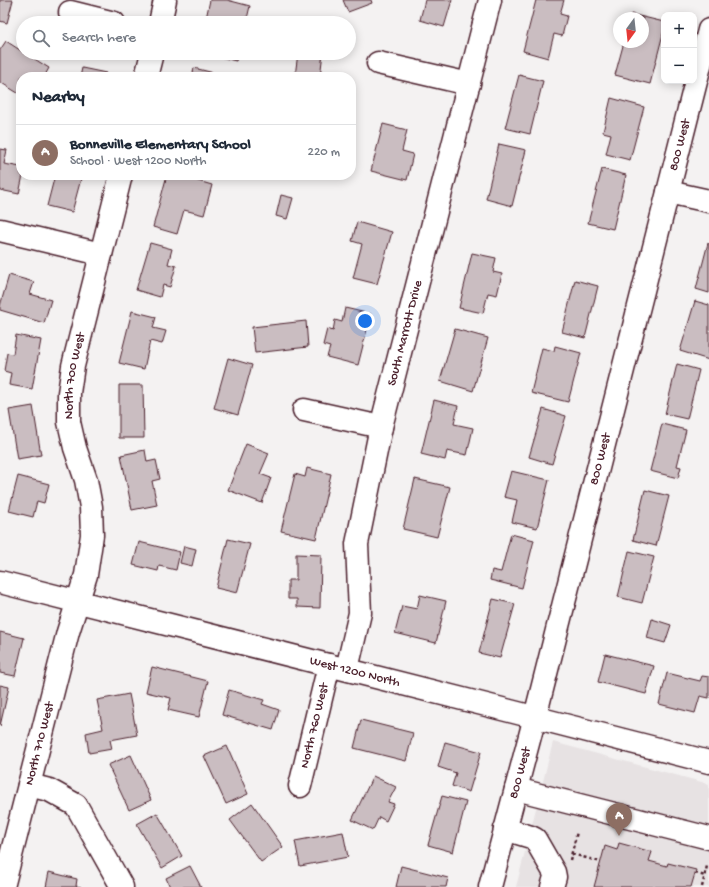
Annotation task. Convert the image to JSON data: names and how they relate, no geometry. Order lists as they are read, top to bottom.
{
  "streets": {
    "street": [
      "800 West",
      "South Marrott Drive",
      "North 700 West",
      "West 1200 North",
      "North 760 West",
      "North 710 West"
    ]
  },
  "crossings": [
    ["800 West", "West 1200 North"],
    ["South Marrott Drive", "West 1200 North"],
    ["South Marrott Drive", "North 760 West"],
    ["North 700 West", "West 1200 North"],
    ["North 700 West", "North 710 West"],
    ["West 1200 North", "North 760 West"],
    ["West 1200 North", "North 710 West"]
  ],
  "north": "bottom",
  "page": {
    "map_buttons": ["+", "−"],
    "search": "Search here",
    "heading": "Nearby",
    "list": [
      {
        "mark": "A",
        "name": "Bonneville Elementary School",
        "note": "School · West 1200 North",
        "value": "220 m"
      }
    ],
    "pins": "A"
  }
}
